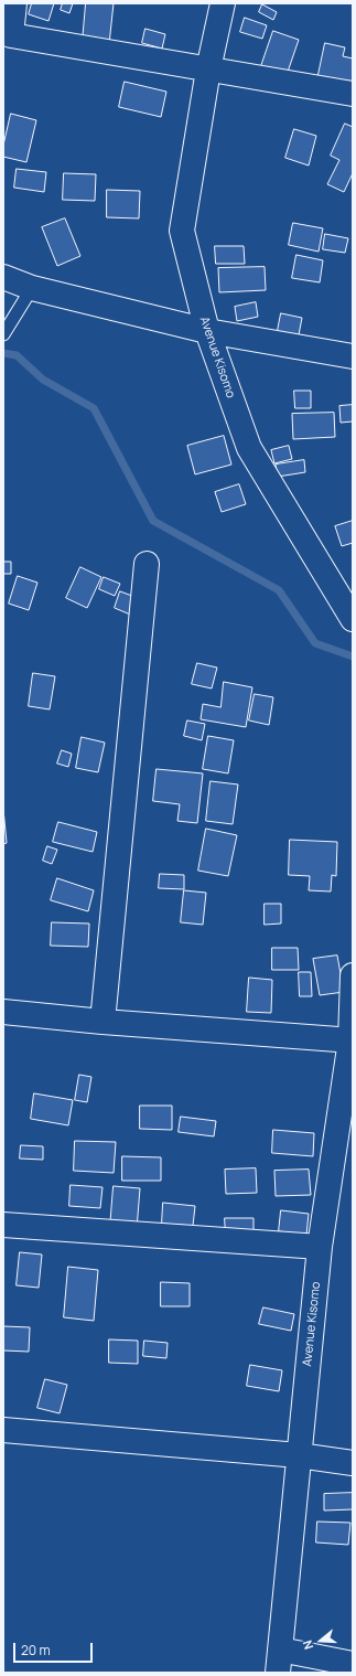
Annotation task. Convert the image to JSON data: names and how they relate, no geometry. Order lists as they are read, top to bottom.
{
  "streets": {
    "street": ["Avenue Kisomo"]
  },
  "scale_bar": "20 m",
  "north": "left"
}
